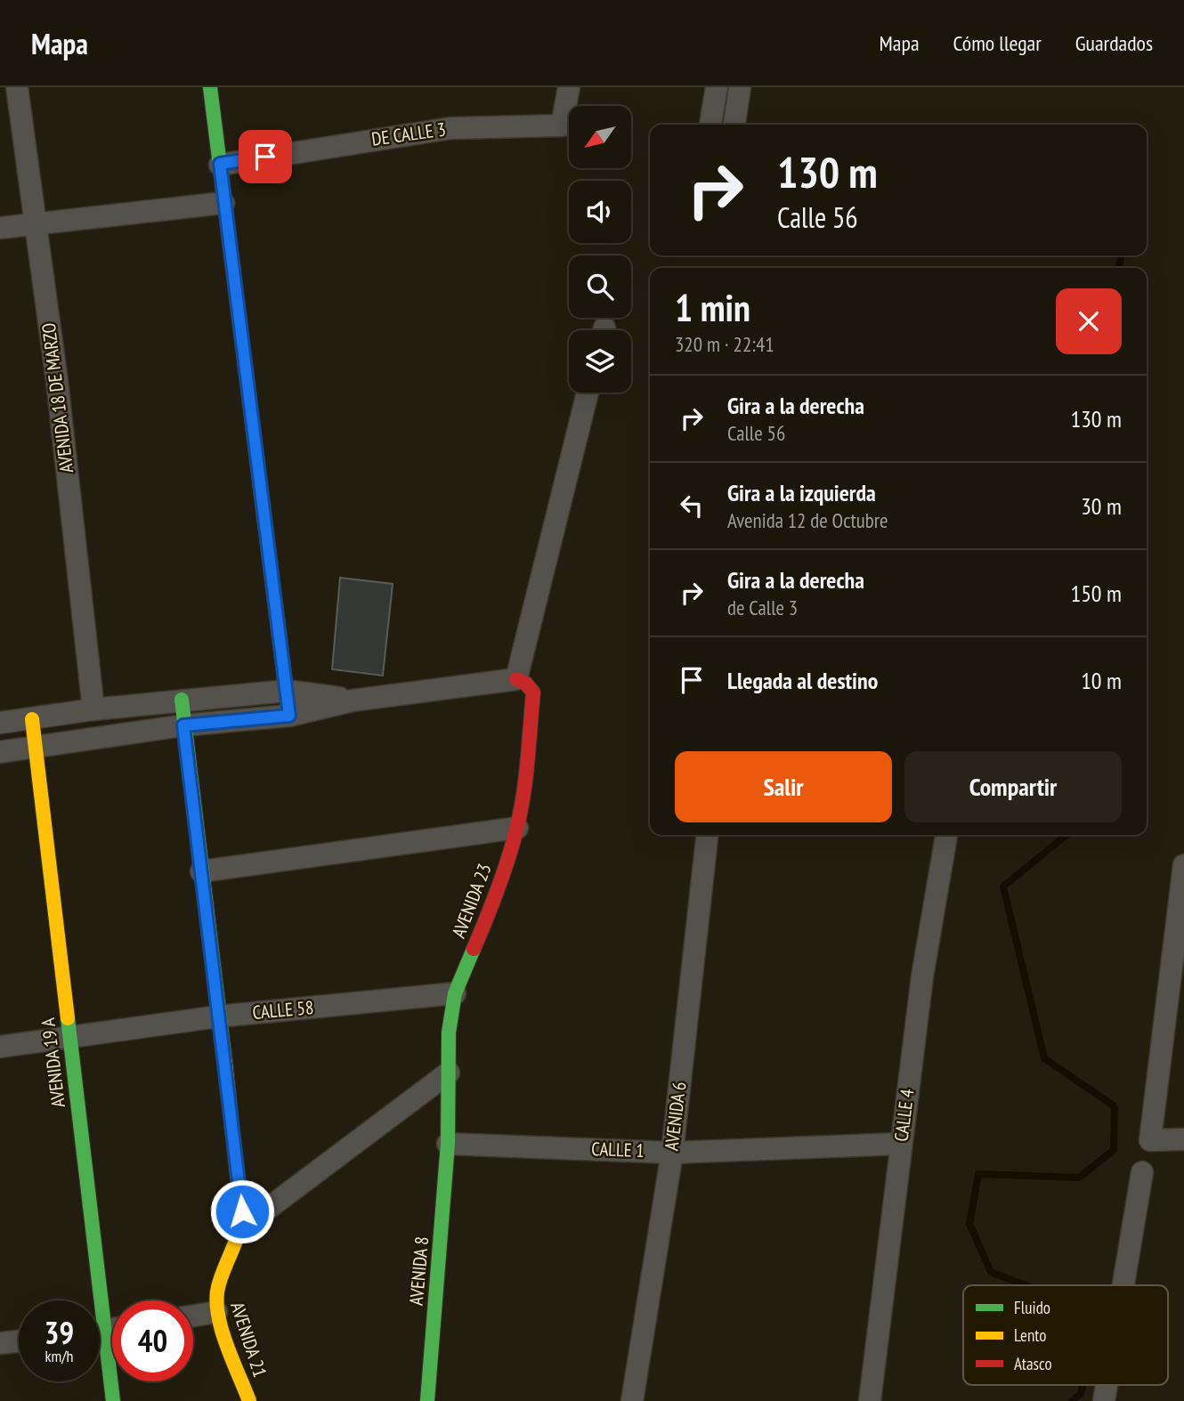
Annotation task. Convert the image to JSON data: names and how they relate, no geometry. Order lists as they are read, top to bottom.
{
  "streets": {
    "street": [
      "DE CALLE 3",
      "AVENIDA 18 DE MARZO",
      "AVENIDA 23",
      "CALLE 58",
      "AVENIDA 19 A",
      "CALLE 4",
      "AVENIDA 6",
      "CALLE 1",
      "AVENIDA 8",
      "AVENIDA 21"
    ]
  },
  "crossings": [
    ["AVENIDA 23", "CALLE 58"],
    ["AVENIDA 23", "CALLE 1"],
    ["AVENIDA 23", "AVENIDA 8"],
    ["CALLE 58", "AVENIDA 19 A"],
    ["CALLE 58", "AVENIDA 21"],
    ["CALLE 4", "CALLE 1"],
    ["AVENIDA 6", "CALLE 1"],
    ["CALLE 1", "AVENIDA 8"]
  ],
  "legend": ["Fluido", "Lento", "Atasco"],
  "north": "bottom left",
  "page": {
    "header": "Mapa",
    "nav": ["Mapa", "Cómo llegar", "Guardados"],
    "turn": ["130 m", "Calle 56"],
    "heading": ["1 min", "320 m · 22:41"],
    "list": [
      {
        "name": "Gira a la derecha",
        "note": "Calle 56",
        "value": "130 m"
      },
      {
        "name": "Gira a la izquierda",
        "note": "Avenida 12 de Octubre",
        "value": "30 m"
      },
      {
        "name": "Gira a la derecha",
        "note": "de Calle 3",
        "value": "150 m"
      },
      {
        "name": "Llegada al destino",
        "value": "10 m"
      }
    ],
    "buttons": ["Salir", "Compartir"],
    "speed": "39 km/h",
    "limit": "40"
  }
}
